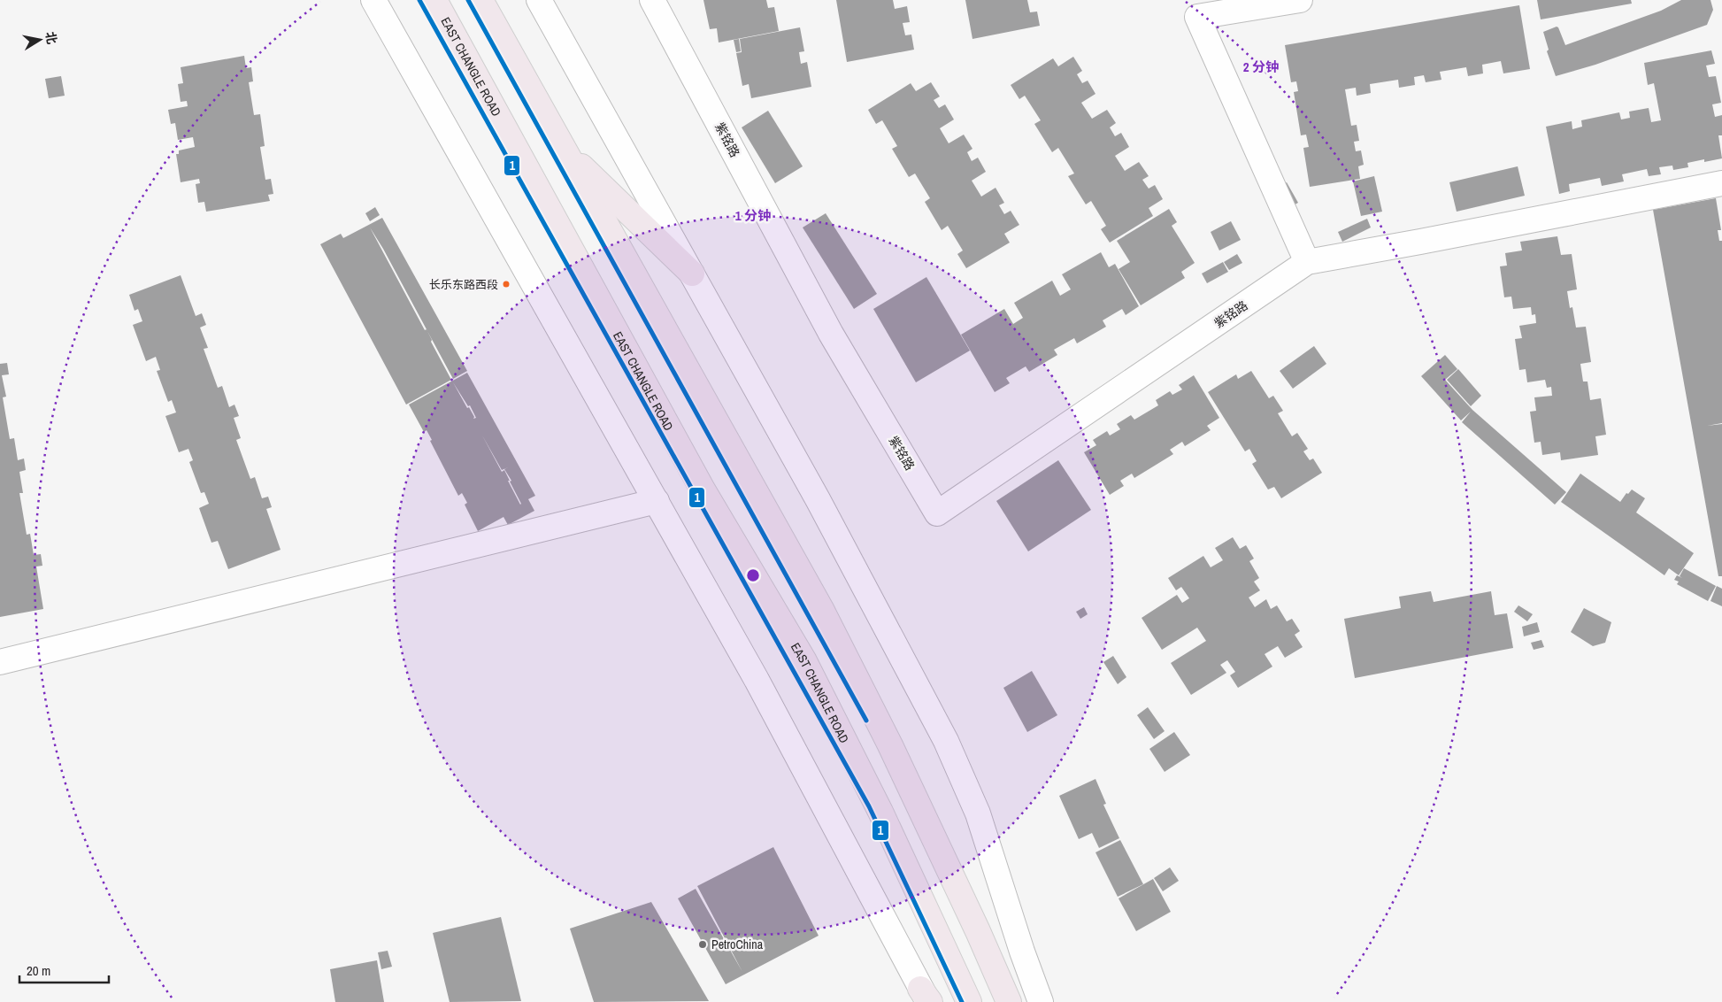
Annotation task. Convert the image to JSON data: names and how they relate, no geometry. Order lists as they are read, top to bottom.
{
  "streets": {
    "main road": ["EAST CHANGLE ROAD"],
    "street": ["紫铭路"]
  },
  "places": ["长乐东路西段", "PetroChina"],
  "lines": ["metro line 1"],
  "scale_bar": "20 m",
  "north": "right",
  "rings": ["2 分钟", "1 分钟"]
}
